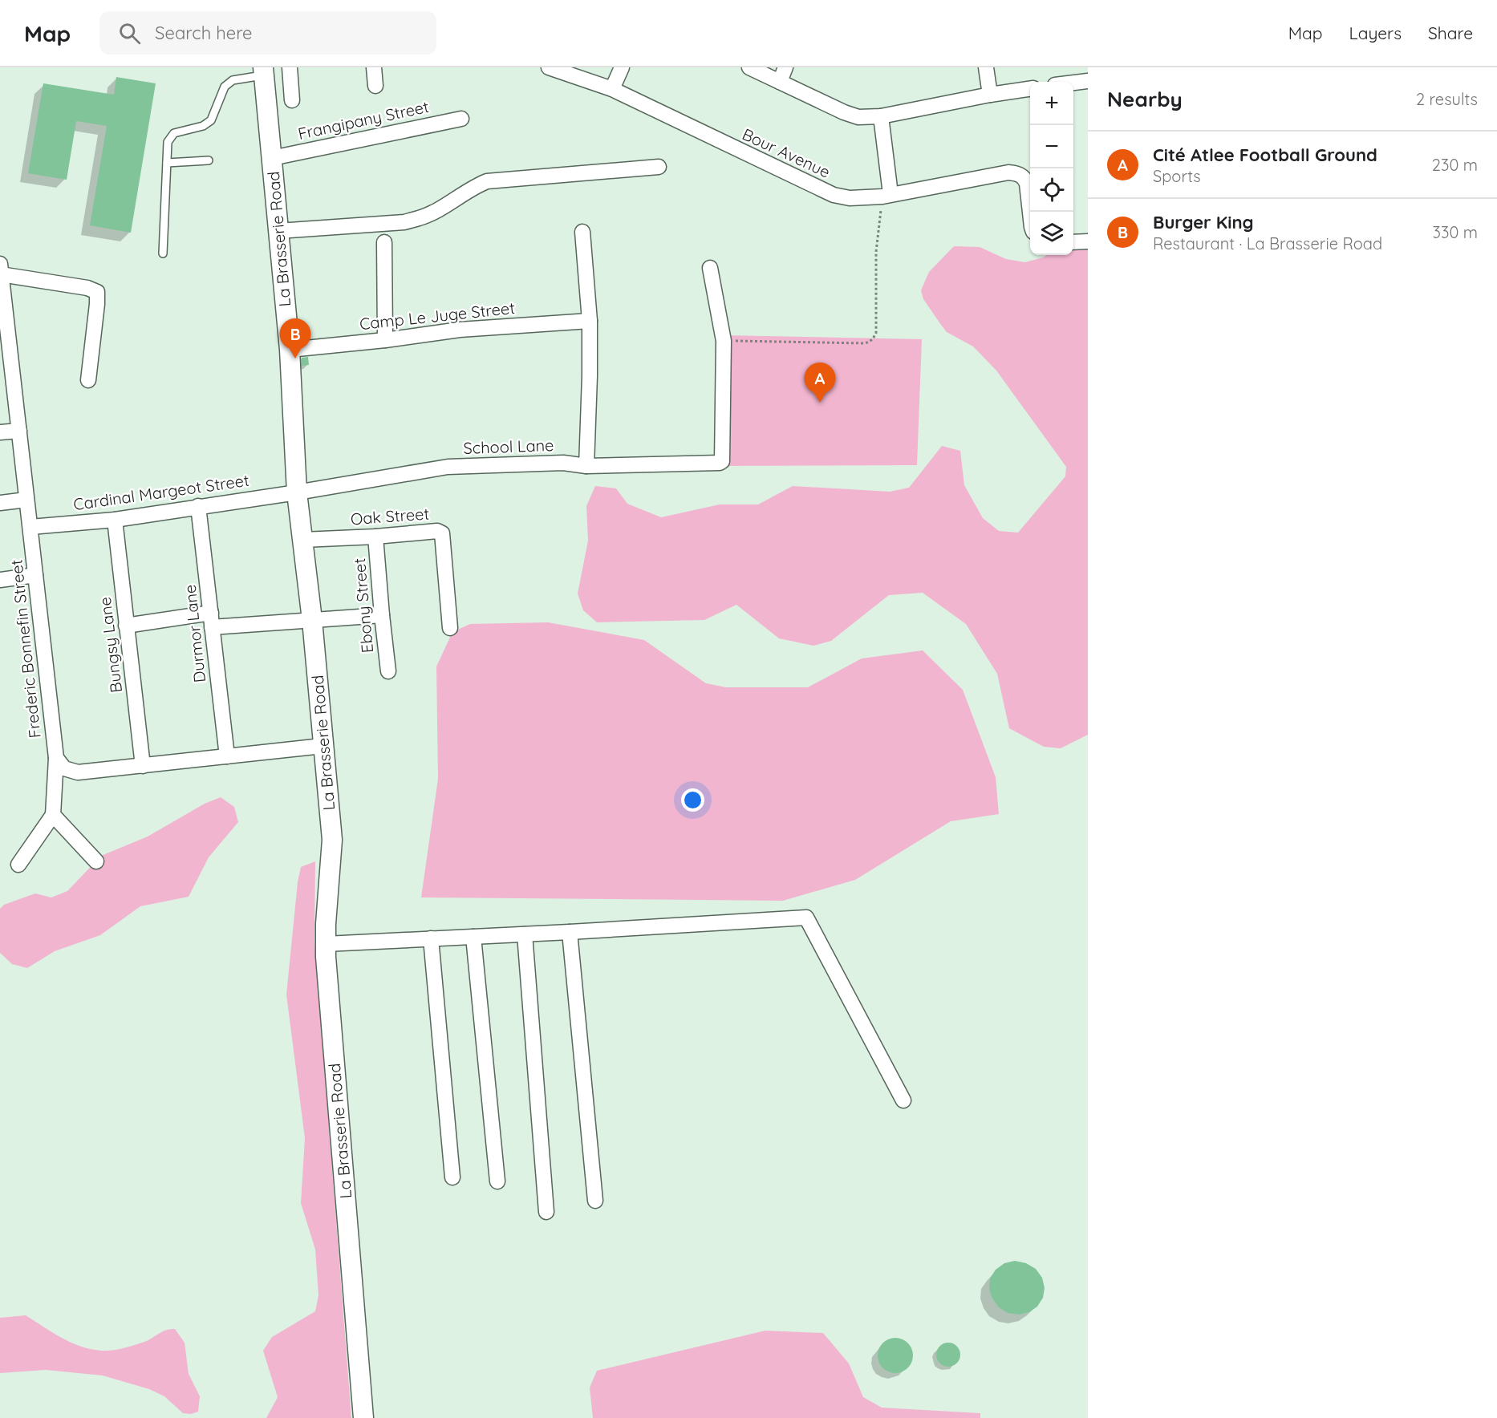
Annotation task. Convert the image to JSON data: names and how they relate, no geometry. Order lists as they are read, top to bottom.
{
  "streets": {
    "main road": ["La Brasserie Road"],
    "street": [
      "Frangipany Street",
      "Bour Avenue",
      "Camp Le Juge Street",
      "School Lane",
      "Cardinal Margeot Street",
      "Oak Street",
      "Ebony Street",
      "Durmor Lane",
      "Bungsy Lane",
      "Frederic Bonnefin Street"
    ]
  },
  "crossings": [
    ["Frangipany Street", "La Brasserie Road"],
    ["La Brasserie Road", "Camp Le Juge Street"],
    ["La Brasserie Road", "School Lane"],
    ["La Brasserie Road", "Cardinal Margeot Street"],
    ["La Brasserie Road", "Oak Street"],
    ["School Lane", "Cardinal Margeot Street"],
    ["Cardinal Margeot Street", "Durmor Lane"],
    ["Cardinal Margeot Street", "Bungsy Lane"],
    ["Cardinal Margeot Street", "Frederic Bonnefin Street"],
    ["Oak Street", "Ebony Street"]
  ],
  "page": {
    "header": "Map",
    "search": "Search here",
    "nav": ["Map", "Layers", "Share"],
    "heading": ["Nearby", "2 results"],
    "map_buttons": ["+", "−"],
    "list": [
      {
        "mark": "A",
        "name": "Cité Atlee Football Ground",
        "note": "Sports",
        "value": "230 m"
      },
      {
        "mark": "B",
        "name": "Burger King",
        "note": "Restaurant · La Brasserie Road",
        "value": "330 m"
      }
    ],
    "pins": ["B", "A"]
  }
}
